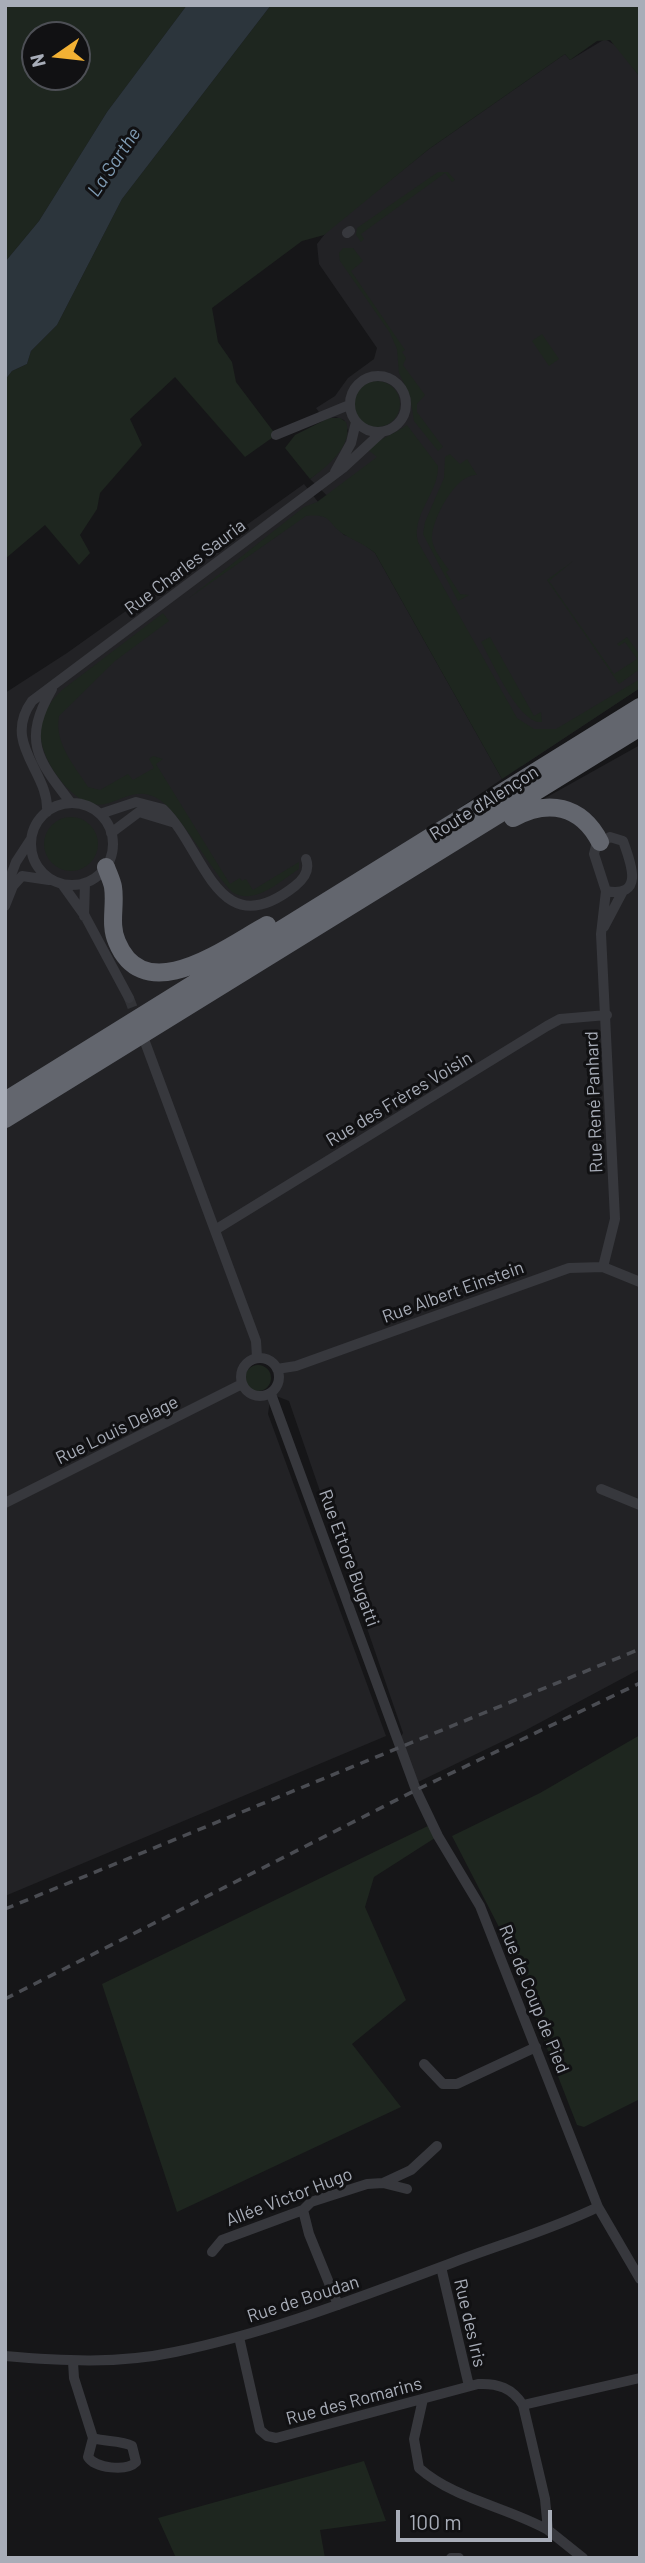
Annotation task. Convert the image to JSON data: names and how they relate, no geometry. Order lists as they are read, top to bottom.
{
  "streets": {
    "highway": ["Route d'Alençon"],
    "street": [
      "Rue Charles Sauria",
      "Rue des Frères Voisin",
      "Rue René Panhard",
      "Rue Albert Einstein",
      "Rue Louis Delage",
      "Rue Ettore Bugatti",
      "Rue de Coup de Pied",
      "Allée Victor Hugo",
      "Rue de Boudan",
      "Rue des Iris",
      "Rue des Romarins"
    ]
  },
  "crossings": [
    ["Rue des Frères Voisin", "Rue René Panhard"],
    ["Rue René Panhard", "Rue Albert Einstein"],
    ["Rue Albert Einstein", "Rue Louis Delage"],
    ["Rue Albert Einstein", "Rue Ettore Bugatti"],
    ["Rue Louis Delage", "Rue Ettore Bugatti"],
    ["Rue Ettore Bugatti", "Rue de Coup de Pied"],
    ["Rue de Coup de Pied", "Rue de Boudan"],
    ["Rue de Boudan", "Rue des Iris"],
    ["Rue de Boudan", "Rue des Romarins"],
    ["Rue des Iris", "Rue des Romarins"]
  ],
  "water": ["La Sarthe"],
  "scale_bar": "100 m",
  "north": "left"
}
